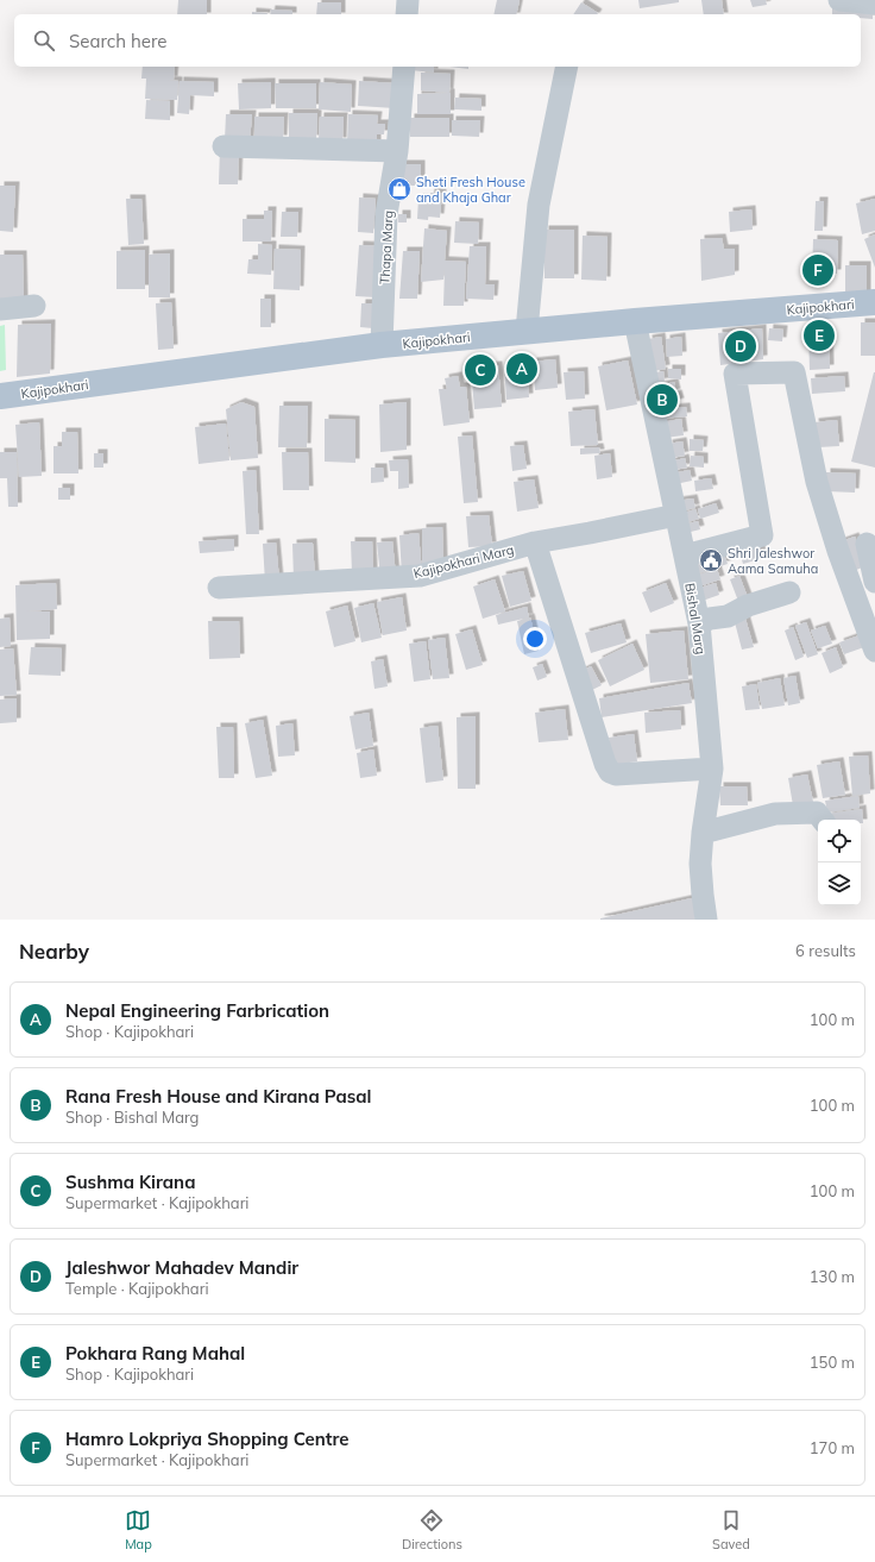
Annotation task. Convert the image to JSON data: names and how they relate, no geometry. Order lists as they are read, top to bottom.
{
  "streets": {
    "main road": ["Kajipokhari"],
    "street": ["Thapa Marg", "Kajipokhari Marg", "Bishal Marg"]
  },
  "crossings": [
    ["Thapa Marg", "Kajipokhari"],
    ["Kajipokhari", "Bishal Marg"],
    ["Kajipokhari Marg", "Bishal Marg"]
  ],
  "places": {
    "shop": ["Sheti Fresh House and Khaja Ghar"],
    "public building": ["Shri Jaleshwor Aama Samuha"]
  },
  "page": {
    "search": "Search here",
    "pins": [
      "F",
      "E",
      "D",
      "A",
      "C",
      "B"
    ],
    "heading": ["Nearby", "6 results"],
    "list": [
      {
        "mark": "A",
        "name": "Nepal Engineering Farbrication",
        "note": "Shop · Kajipokhari",
        "value": "100 m"
      },
      {
        "mark": "B",
        "name": "Rana Fresh House and Kirana Pasal",
        "note": "Shop · Bishal Marg",
        "value": "100 m"
      },
      {
        "mark": "C",
        "name": "Sushma Kirana",
        "note": "Supermarket · Kajipokhari",
        "value": "100 m"
      },
      {
        "mark": "D",
        "name": "Jaleshwor Mahadev Mandir",
        "note": "Temple · Kajipokhari",
        "value": "130 m"
      },
      {
        "mark": "E",
        "name": "Pokhara Rang Mahal",
        "note": "Shop · Kajipokhari",
        "value": "150 m"
      },
      {
        "mark": "F",
        "name": "Hamro Lokpriya Shopping Centre",
        "note": "Supermarket · Kajipokhari",
        "value": "170 m"
      }
    ],
    "nav": ["Map", "Directions", "Saved"]
  }
}
